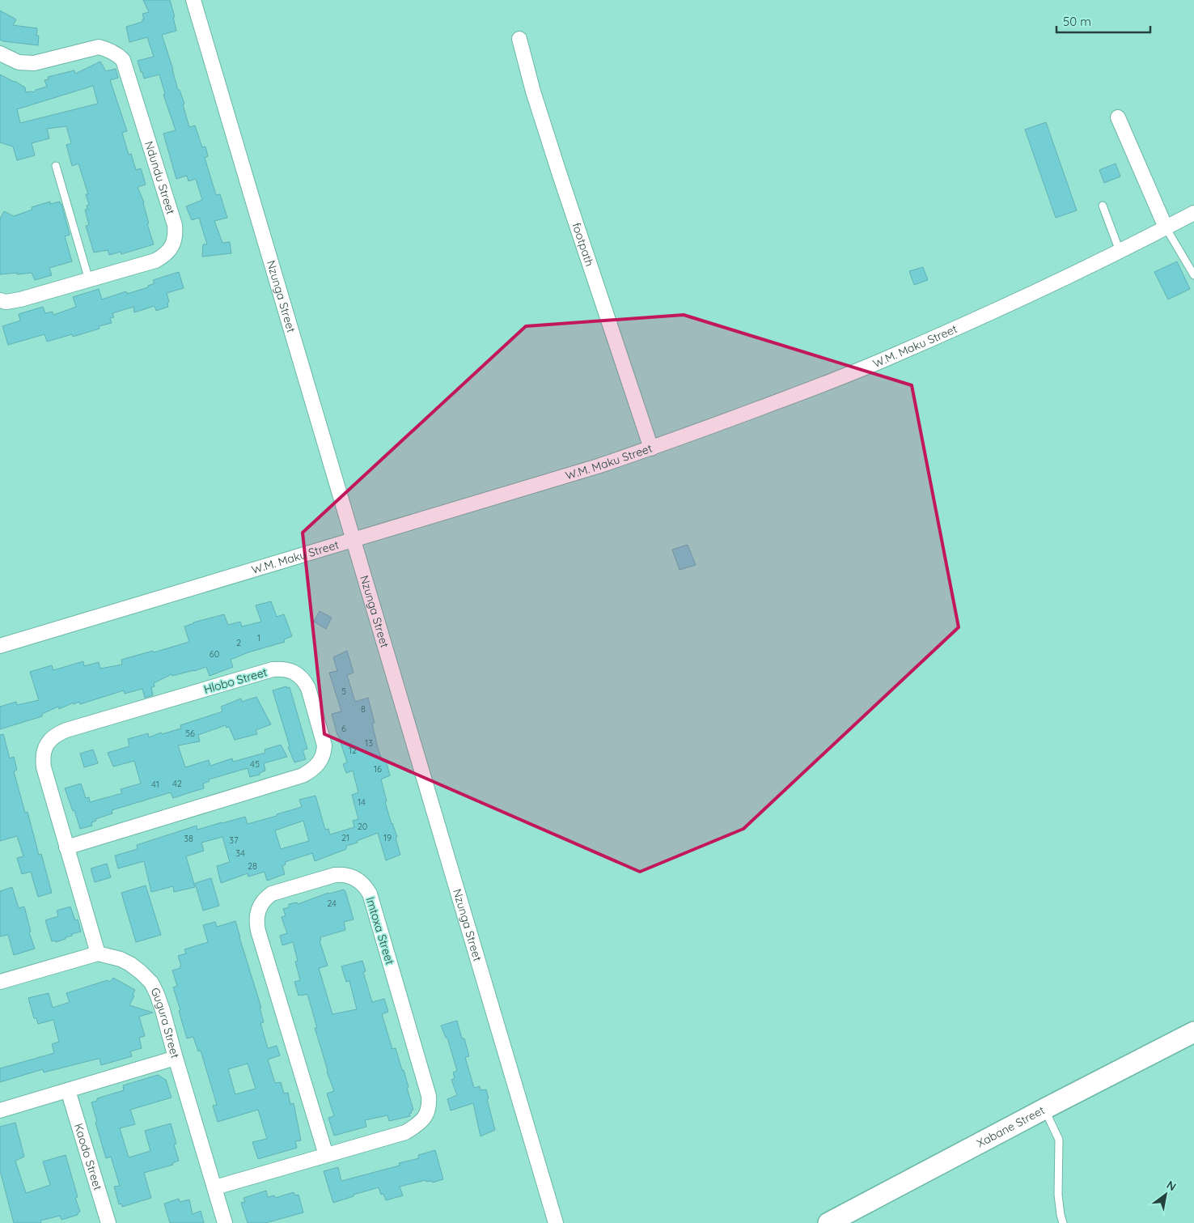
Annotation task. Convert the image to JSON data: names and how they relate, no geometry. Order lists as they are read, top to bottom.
{
  "streets": {
    "street": [
      "Ndundu Street",
      "footpath",
      "Nzunga Street",
      "W.M. Maku Street",
      "Hlobo Street",
      "Imtoxa Street",
      "Gugura Street",
      "Xabane Street",
      "Kaodo Street"
    ]
  },
  "crossings": [
    ["footpath", "W.M. Maku Street"],
    ["Nzunga Street", "W.M. Maku Street"],
    ["Hlobo Street", "Gugura Street"],
    ["Imtoxa Street", "Gugura Street"]
  ],
  "house_numbers": [
    "1",
    "2",
    "60",
    "5",
    "8",
    "6",
    "56",
    "13",
    "12",
    "45",
    "16",
    "42",
    "41",
    "14",
    "20",
    "21",
    "19",
    "38",
    "37",
    "34",
    "28",
    "24"
  ],
  "scale_bar": "50 m",
  "north": "top right"
}
